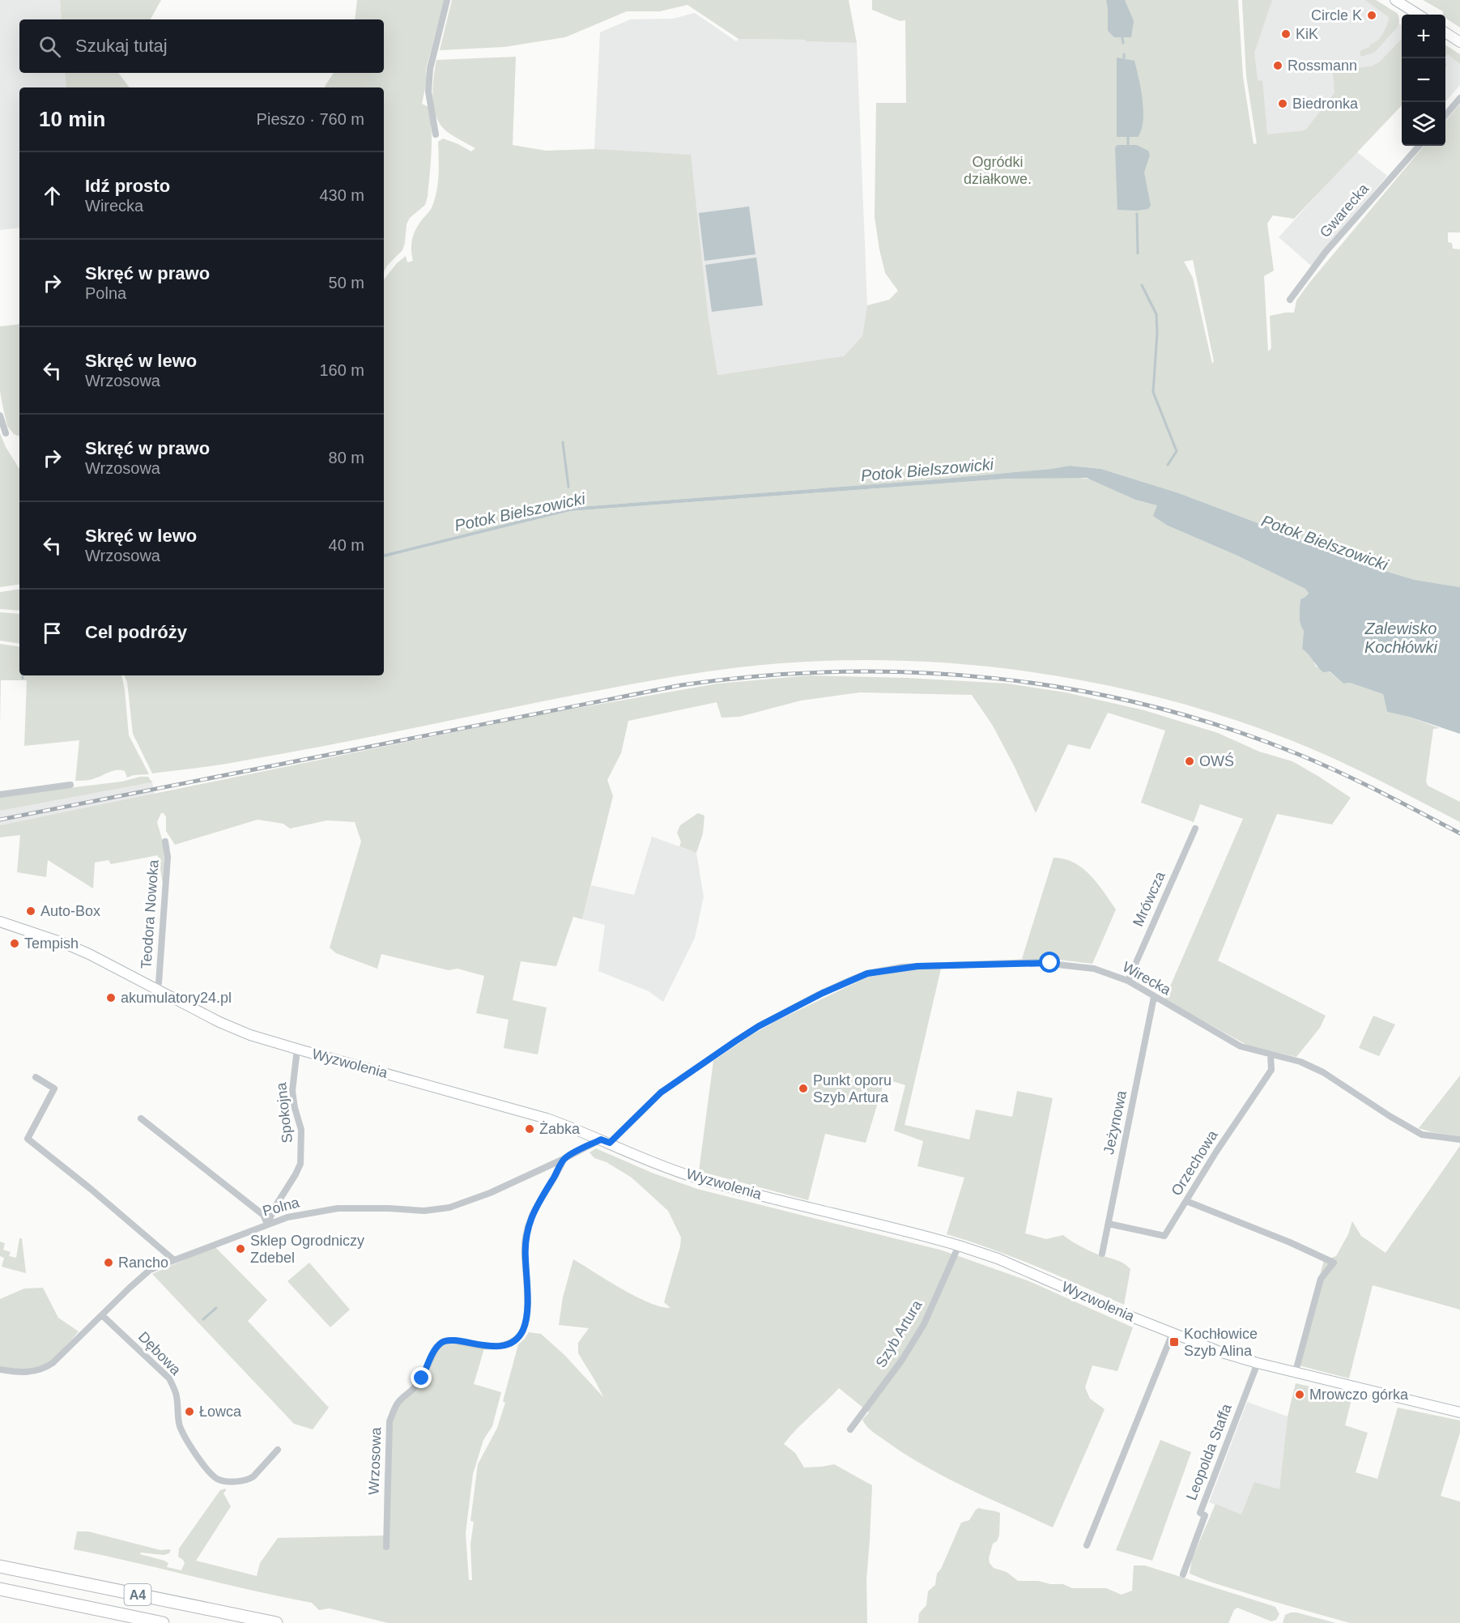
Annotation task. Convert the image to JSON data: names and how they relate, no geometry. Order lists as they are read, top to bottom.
{
  "streets": {
    "highway": ["A4"],
    "street": [
      "Gwarecka",
      "Mrówcza",
      "Teodora Nowoka",
      "Wirecka",
      "Wyzwolenia",
      "Spokojna",
      "Jeżynowa",
      "Orzechowa",
      "Polna",
      "Szyb Artura",
      "Dębowa",
      "Leopolda Staffa",
      "Wrzosowa"
    ]
  },
  "crossings": [
    ["Mrówcza", "Wirecka"],
    ["Teodora Nowoka", "Wyzwolenia"],
    ["Wirecka", "Wyzwolenia"],
    ["Wirecka", "Jeżynowa"],
    ["Wirecka", "Orzechowa"],
    ["Wirecka", "Polna"],
    ["Wyzwolenia", "Spokojna"],
    ["Wyzwolenia", "Polna"],
    ["Wyzwolenia", "Szyb Artura"],
    ["Wyzwolenia", "Leopolda Staffa"],
    ["Spokojna", "Polna"],
    ["Jeżynowa", "Orzechowa"],
    ["Polna", "Dębowa"],
    ["Polna", "Wrzosowa"]
  ],
  "water": ["Potok Bielszowicki", "Zalewisko Kochłówki"],
  "parks": ["Ogródki działkowe."],
  "places": {
    "other": [
      "Circle K",
      "KiK",
      "Rossmann",
      "Biedronka",
      "OWŚ",
      "Auto-Box",
      "Tempish",
      "akumulatory24.pl",
      "Punkt oporu Szyb Artura",
      "Żabka",
      "Sklep Ogrodniczy Zdebel",
      "Rancho",
      "Mrowczo górka",
      "Łowca"
    ],
    "transit": ["Kochłowice Szyb Alina"]
  },
  "page": {
    "map_buttons": ["+", "−"],
    "search": "Szukaj tutaj",
    "heading": ["10 min", "Pieszo · 760 m"],
    "list": [
      ["Idź prosto", "Wirecka", "430 m"],
      ["Skręć w prawo", "Polna", "50 m"],
      ["Skręć w lewo", "Wrzosowa", "160 m"],
      ["Skręć w prawo", "Wrzosowa", "80 m"],
      ["Skręć w lewo", "Wrzosowa", "40 m"],
      "Cel podróży"
    ]
  }
}
